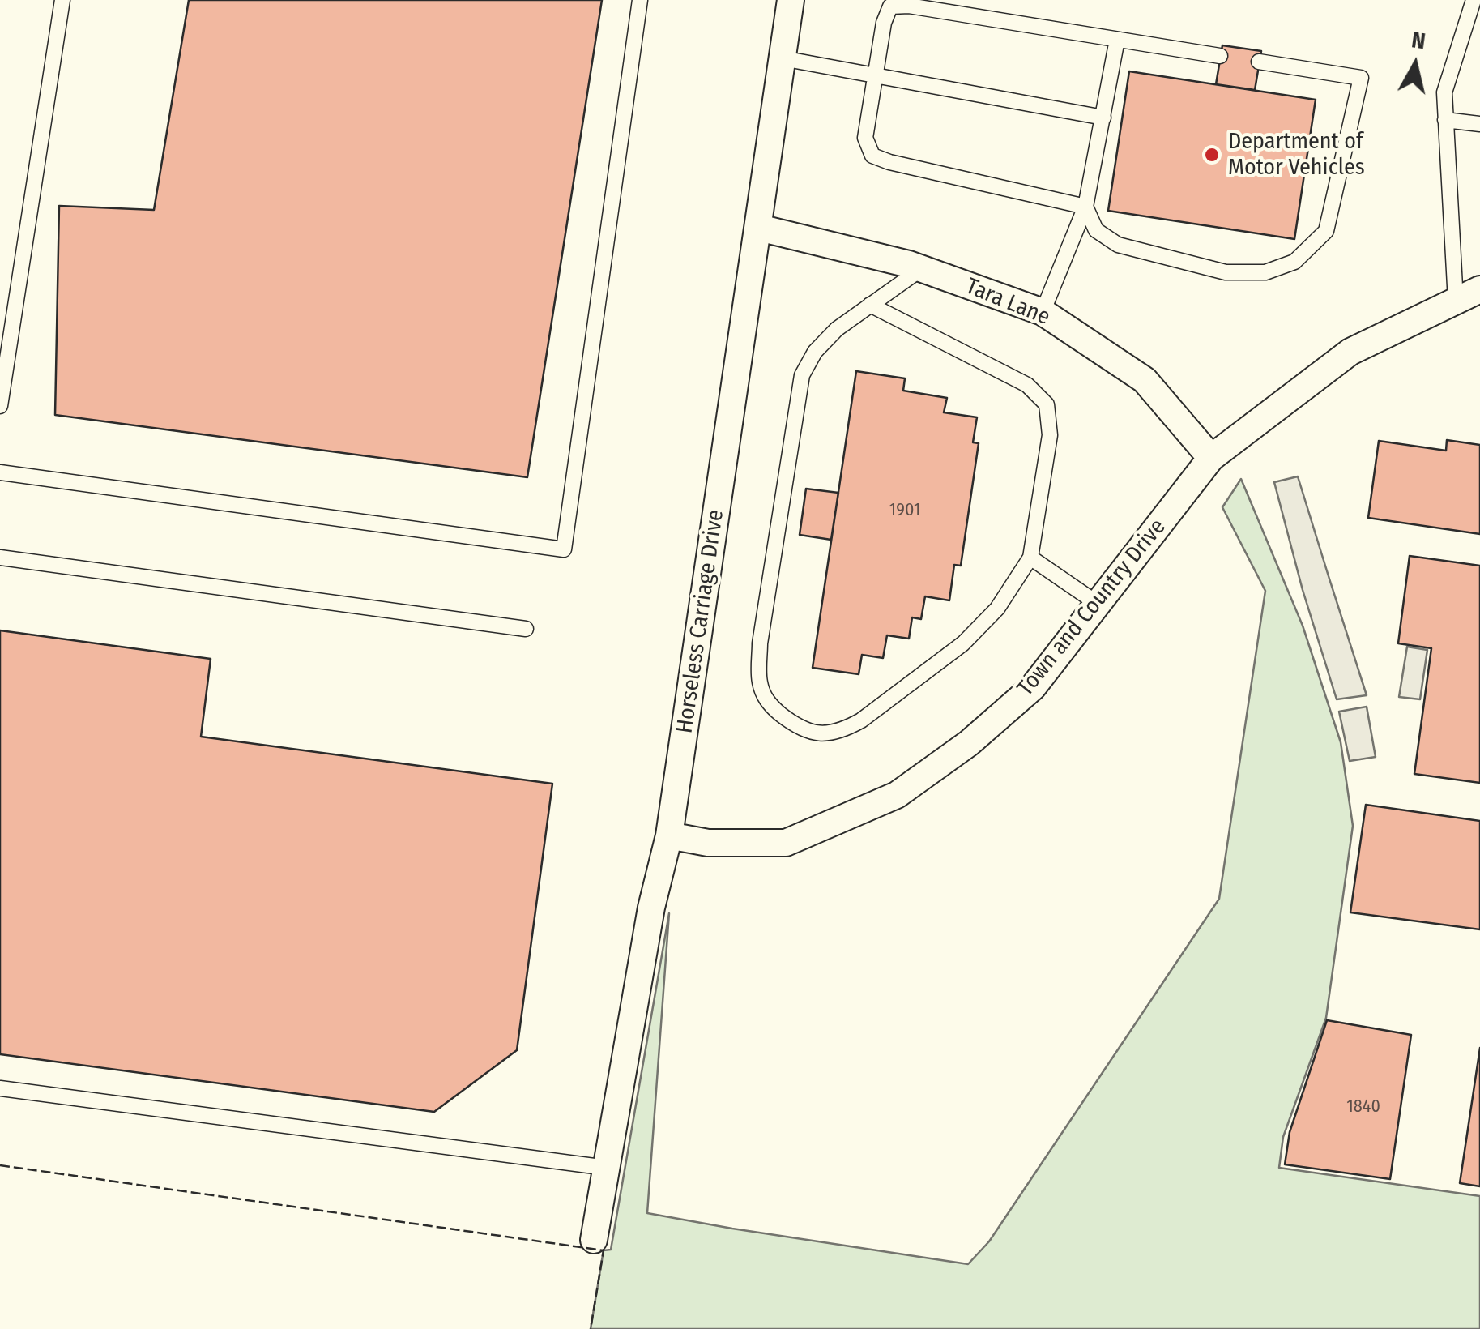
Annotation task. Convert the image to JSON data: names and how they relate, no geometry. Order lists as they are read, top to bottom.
{
  "streets": {
    "street": ["Tara Lane", "Town and Country Drive", "Horseless Carriage Drive"]
  },
  "crossings": [
    ["Tara Lane", "Town and Country Drive"],
    ["Tara Lane", "Horseless Carriage Drive"],
    ["Town and Country Drive", "Horseless Carriage Drive"]
  ],
  "places": ["Department of Motor Vehicles"],
  "house_numbers": ["1901", "1840"],
  "north": "top"
}
